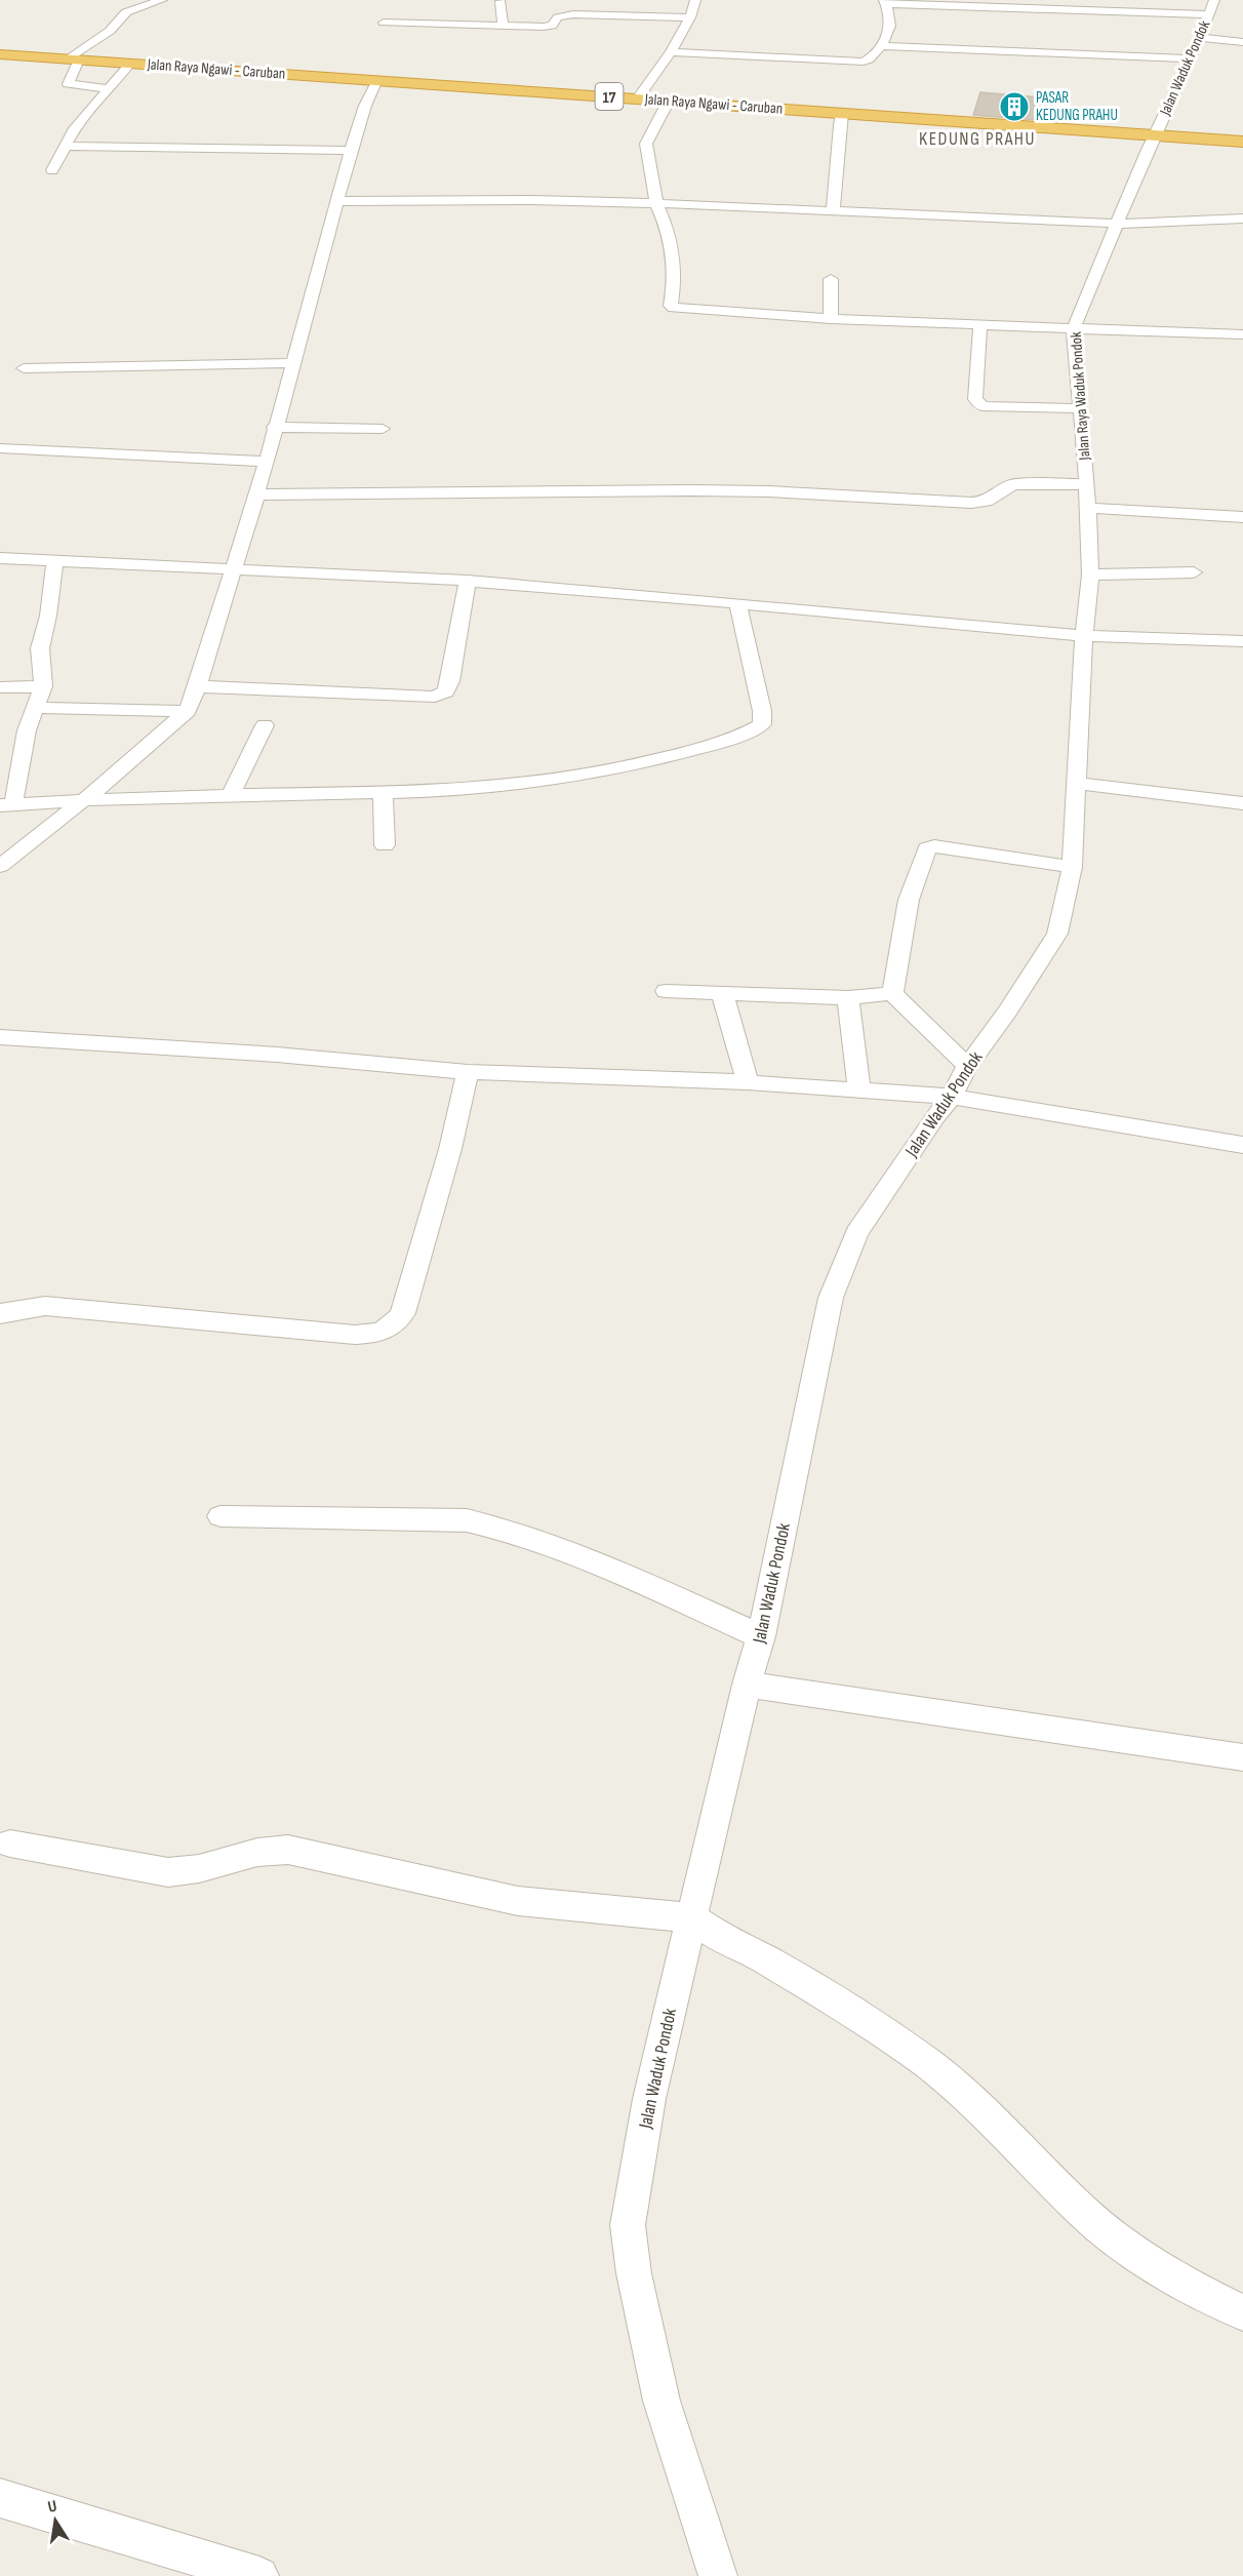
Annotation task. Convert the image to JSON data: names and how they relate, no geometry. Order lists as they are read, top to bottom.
{
  "streets": {
    "highway": ["Jalan Raya Ngawi - Caruban", "17"],
    "street": ["Jalan Waduk Pondok", "Jalan Raya Waduk Pondok"]
  },
  "crossings": [
    ["Jalan Waduk Pondok", "Jalan Raya Ngawi - Caruban"],
    ["Jalan Waduk Pondok", "Jalan Raya Waduk Pondok"],
    ["Jalan Raya Ngawi - Caruban", "Jalan Raya Waduk Pondok"]
  ],
  "districts": ["KEDUNG PRAHU"],
  "places": {
    "building": ["PASAR KEDUNG PRAHU"]
  },
  "north": "top"
}
